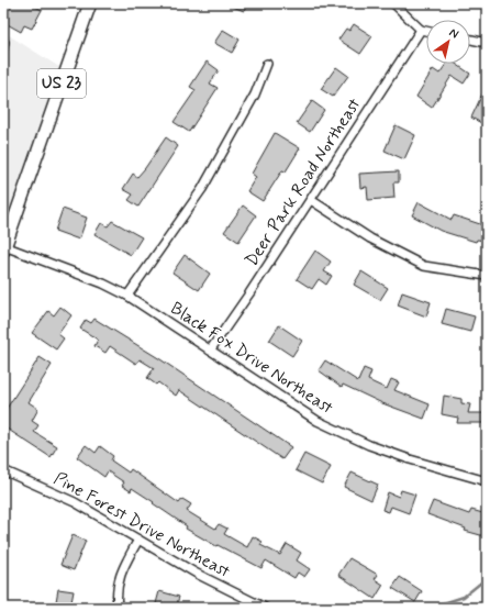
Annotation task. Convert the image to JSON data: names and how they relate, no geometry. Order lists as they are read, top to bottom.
{
  "streets": {
    "main road": ["US 23"],
    "street": ["Deer Park Road Northeast", "Black Fox Drive Northeast", "Pine Forest Drive Northeast"]
  },
  "crossings": [
    ["US 23", "Black Fox Drive Northeast"],
    ["Deer Park Road Northeast", "Black Fox Drive Northeast"]
  ],
  "north": "top right"
}
